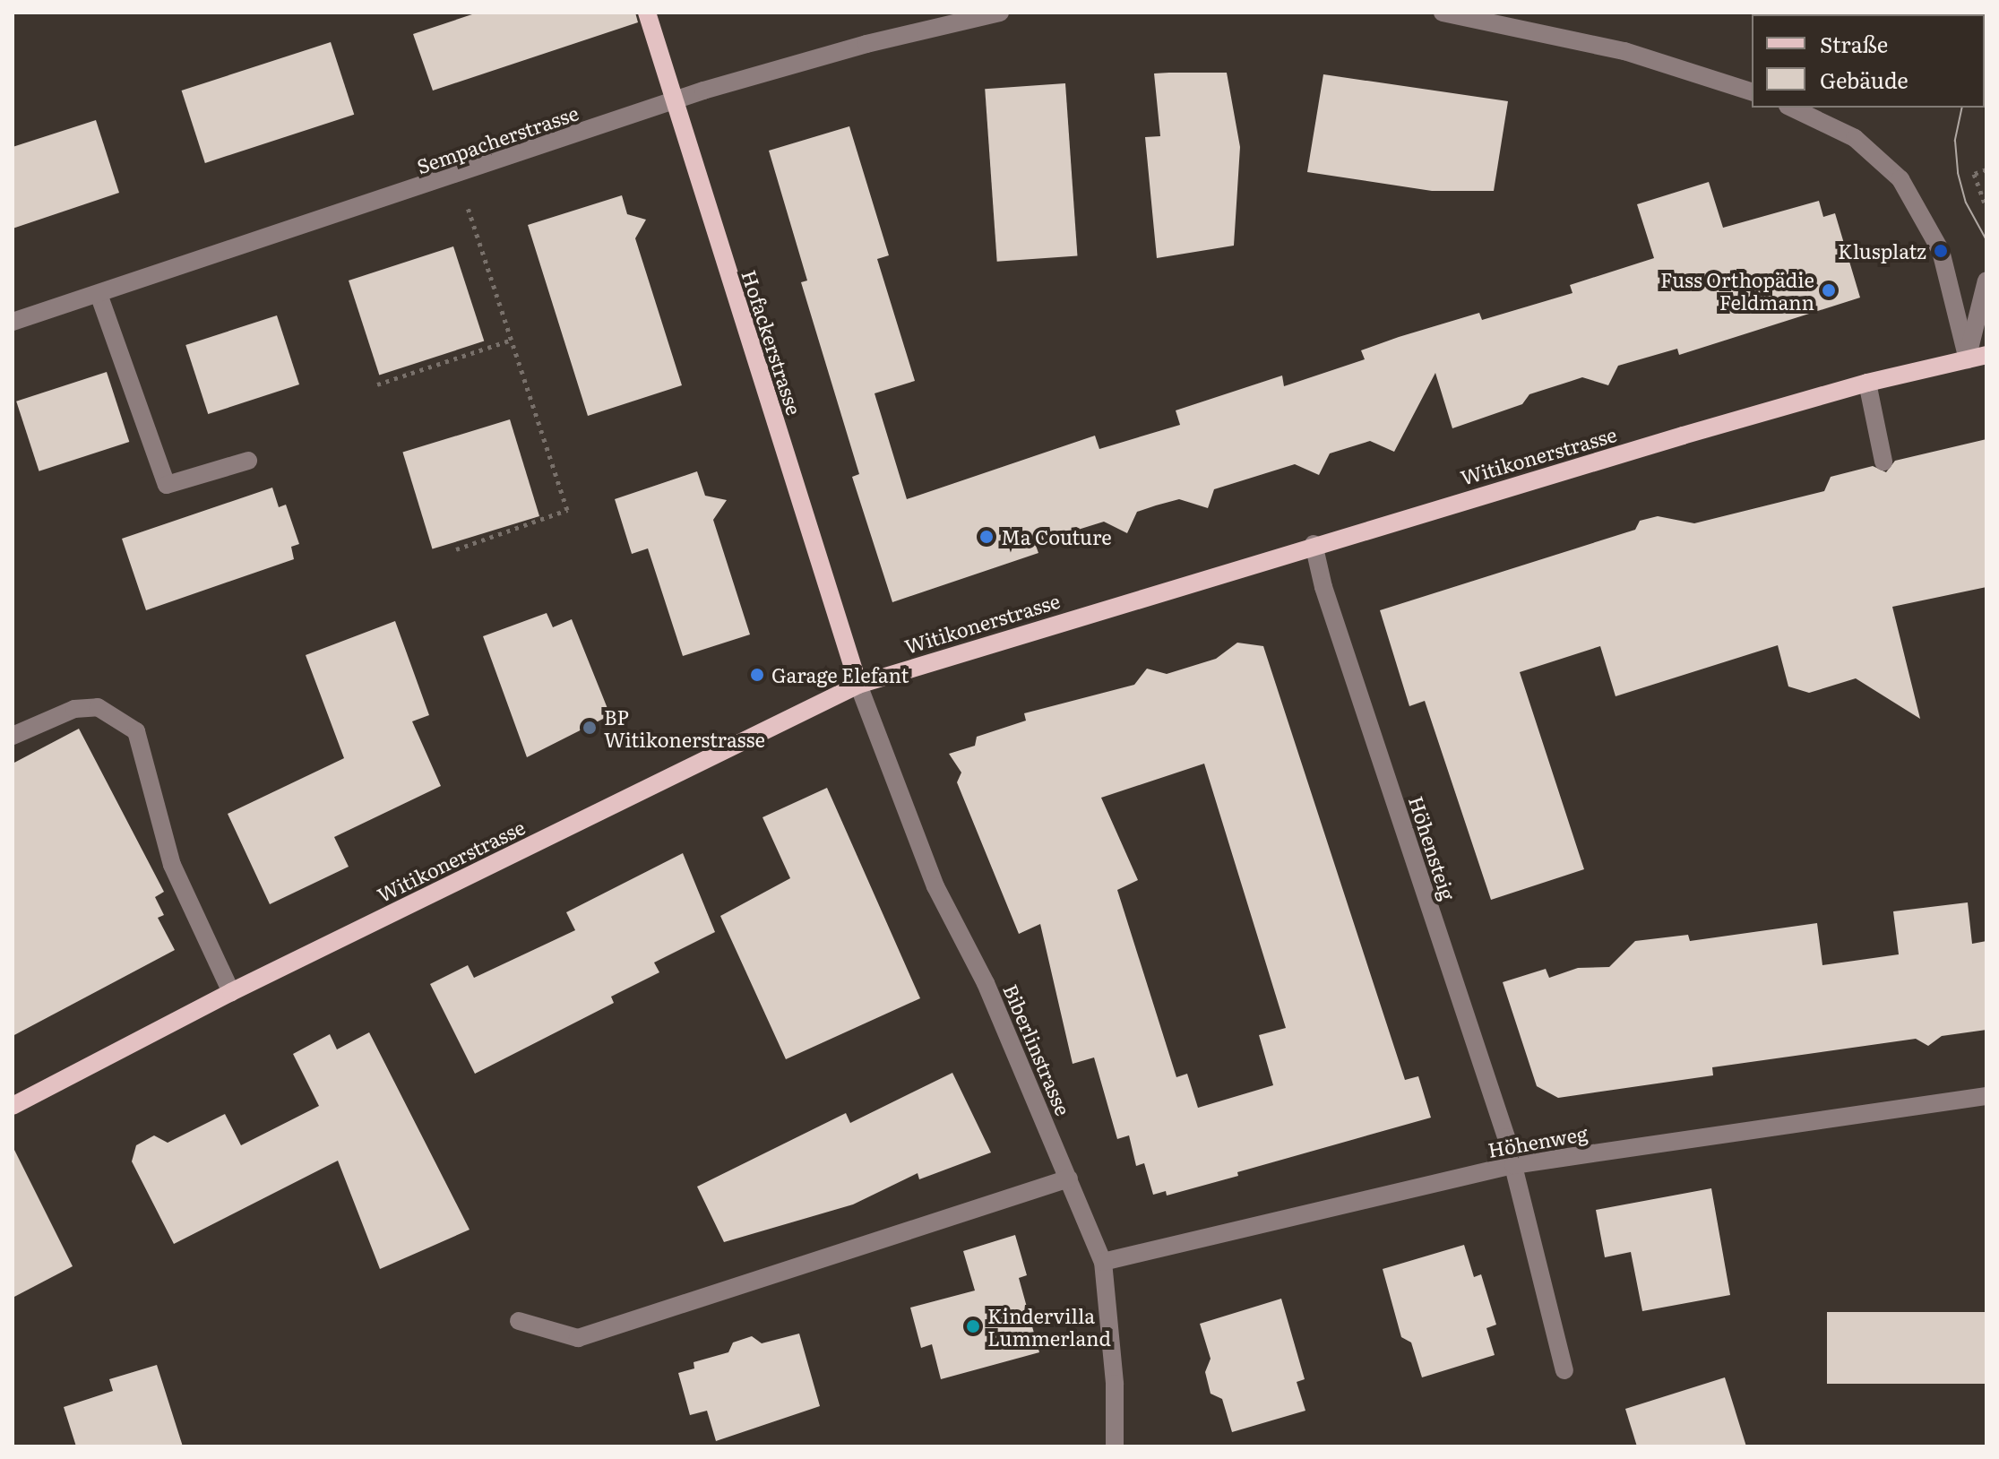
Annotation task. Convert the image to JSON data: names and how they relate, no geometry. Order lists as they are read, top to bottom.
{
  "streets": {
    "main road": ["Hofackerstrasse", "Witikonerstrasse"],
    "street": [
      "Sempacherstrasse",
      "Höhensteig",
      "Biberlinstrasse",
      "Höhenweg"
    ]
  },
  "crossings": [
    ["Sempacherstrasse", "Hofackerstrasse"],
    ["Hofackerstrasse", "Witikonerstrasse"],
    ["Hofackerstrasse", "Biberlinstrasse"],
    ["Witikonerstrasse", "Höhensteig"],
    ["Witikonerstrasse", "Biberlinstrasse"],
    ["Höhensteig", "Höhenweg"],
    ["Biberlinstrasse", "Höhenweg"]
  ],
  "places": [
    "Klusplatz",
    "Fuss Orthopädie Feldmann",
    "Ma Couture",
    "Garage Elefant",
    "BP Witikonerstrasse",
    "Kindervilla Lummerland"
  ],
  "legend": ["Straße", "Gebäude"]
}
